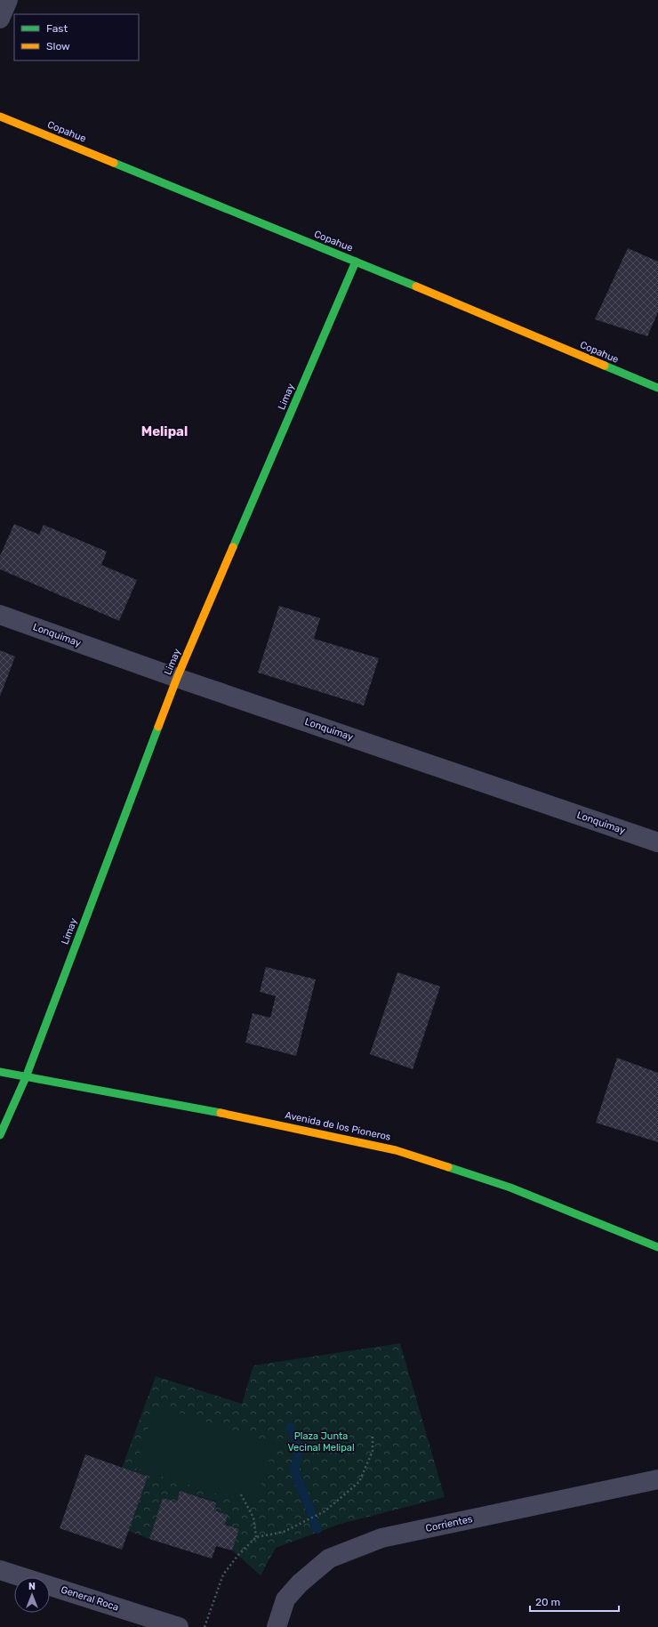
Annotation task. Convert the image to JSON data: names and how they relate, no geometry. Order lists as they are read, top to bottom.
{
  "streets": {
    "street": [
      "Copahue",
      "Limay",
      "Lonquimay",
      "Avenida de los Pioneros",
      "Corrientes",
      "General Roca"
    ]
  },
  "crossings": [
    ["Copahue", "Limay"],
    ["Limay", "Lonquimay"],
    ["Limay", "Avenida de los Pioneros"]
  ],
  "districts": ["Melipal"],
  "parks": ["Plaza Junta Vecinal Melipal"],
  "legend": ["Fast", "Slow"],
  "scale_bar": "20 m",
  "north": "top"
}
